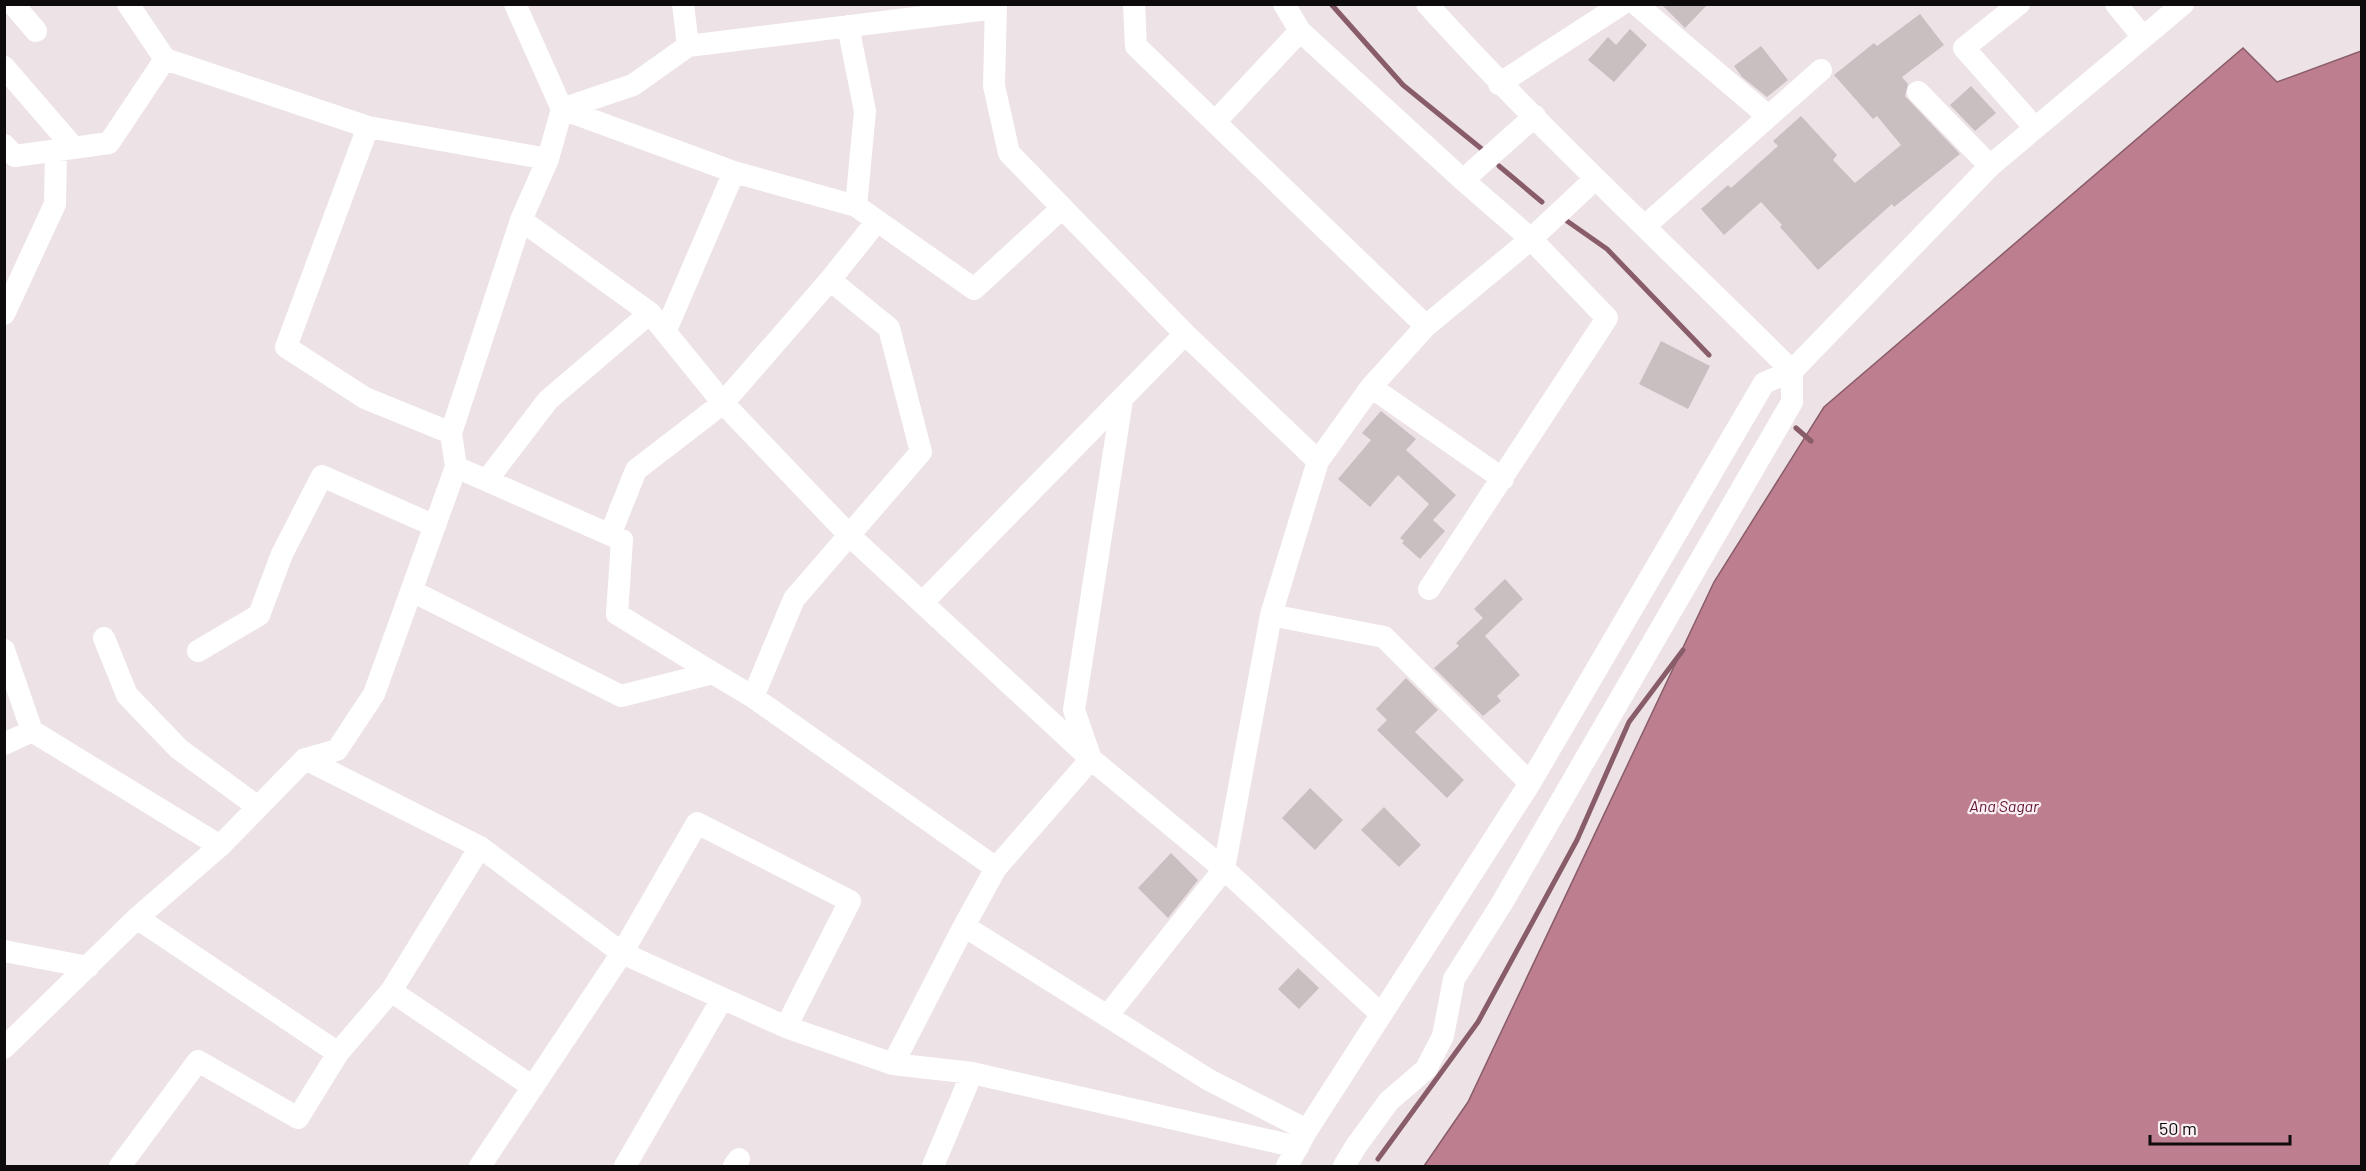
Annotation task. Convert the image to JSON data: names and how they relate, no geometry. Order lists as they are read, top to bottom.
{
  "water": ["Ana Sagar"],
  "scale_bar": "50 m"
}
